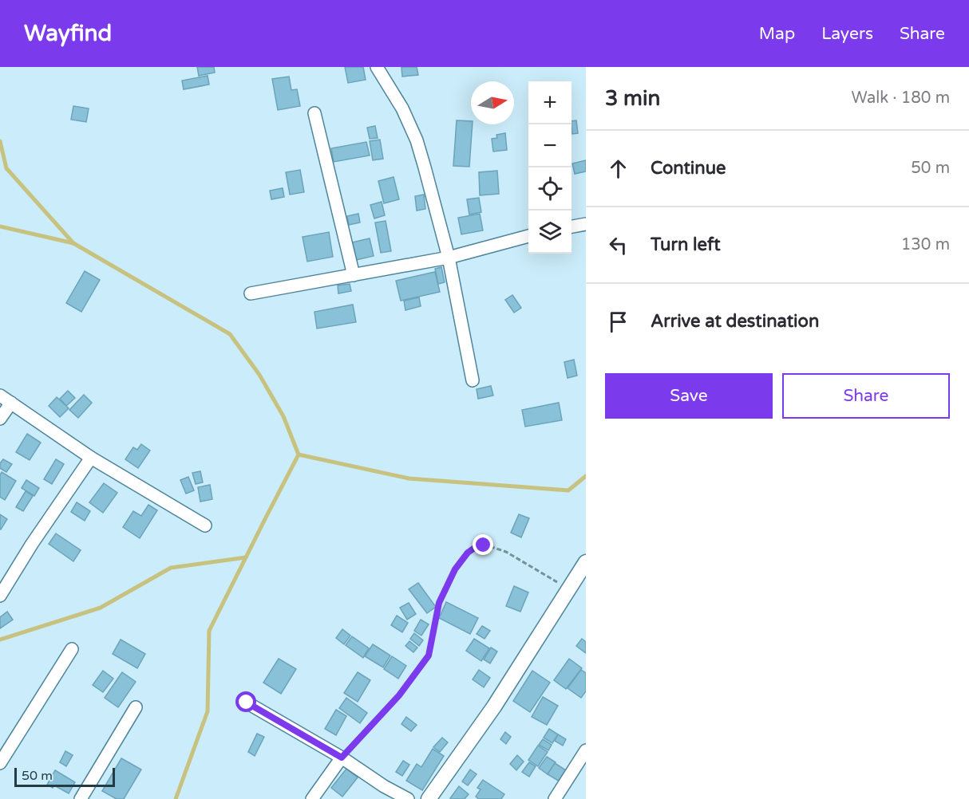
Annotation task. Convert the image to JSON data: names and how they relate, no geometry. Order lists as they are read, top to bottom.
{
  "scale_bar": "50 m",
  "north": "right",
  "page": {
    "header": "Wayfind",
    "nav": ["Map", "Layers", "Share"],
    "heading": ["3 min", "Walk · 180 m"],
    "map_buttons": ["+", "−"],
    "list": [
      ["Continue", "50 m"],
      ["Turn left", "130 m"],
      "Arrive at destination"
    ],
    "buttons": ["Save", "Share"],
    "scale": "50 m"
  }
}
